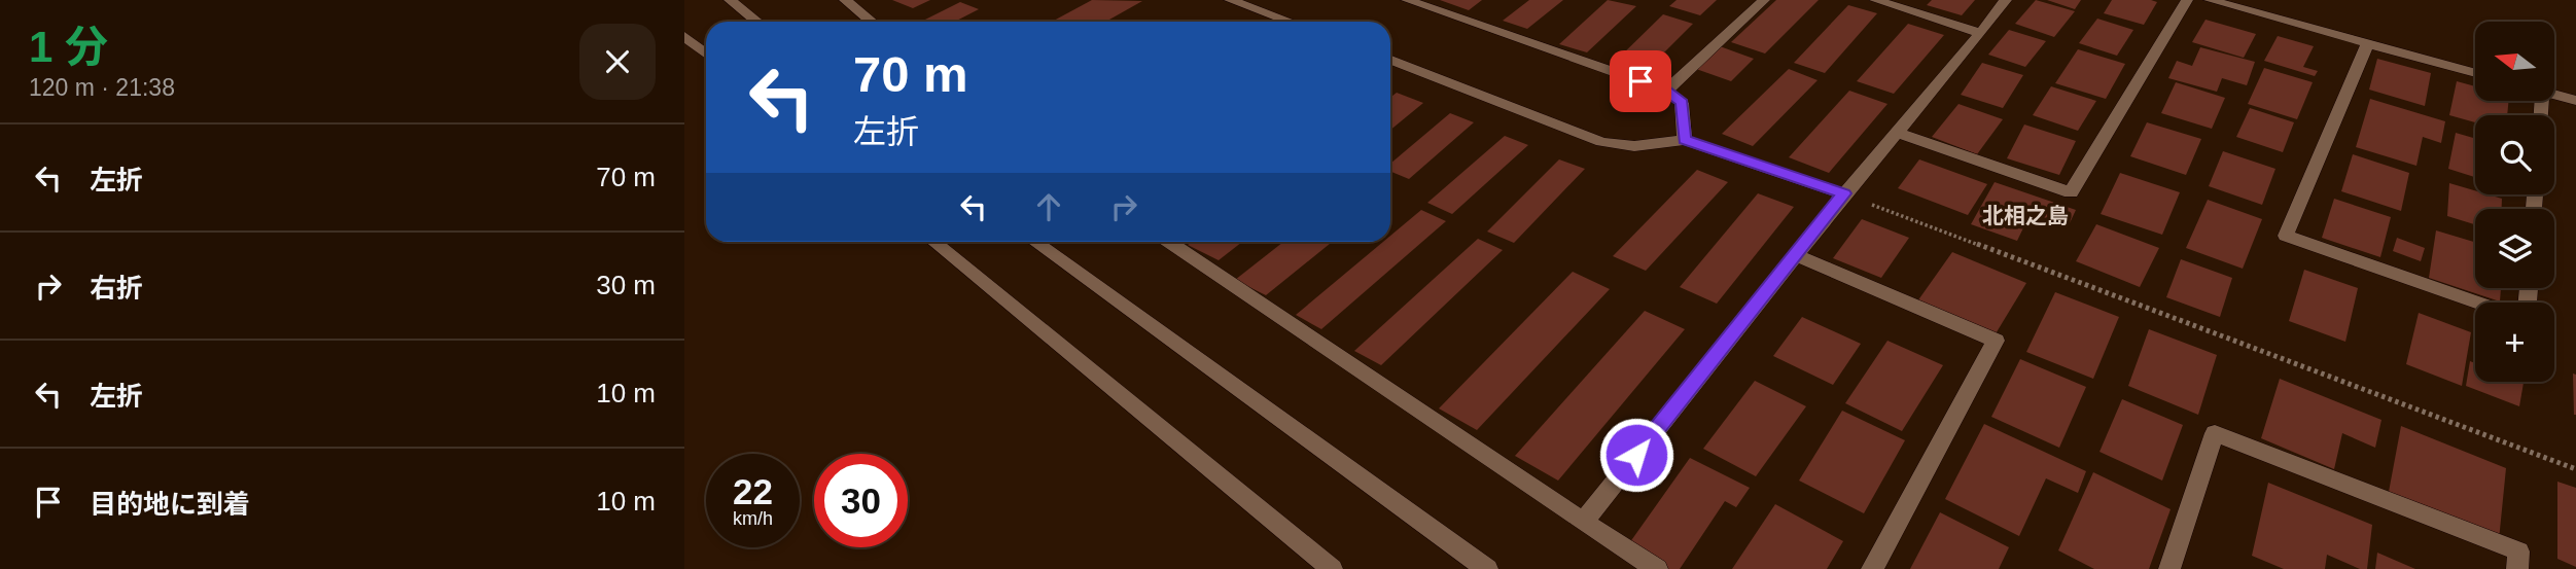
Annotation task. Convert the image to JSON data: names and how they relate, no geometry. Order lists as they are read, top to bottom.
{
  "districts": ["北相之島"],
  "north": "left",
  "page": {
    "heading": ["1 分", "120 m · 21:38"],
    "map_buttons": "+",
    "turn": ["70 m", "左折"],
    "list": [
      {
        "name": "左折",
        "value": "70 m"
      },
      {
        "name": "右折",
        "value": "30 m"
      },
      {
        "name": "左折",
        "value": "10 m"
      },
      {
        "name": "目的地に到着",
        "value": "10 m"
      }
    ],
    "speed": "22 km/h",
    "limit": "30"
  }
}
